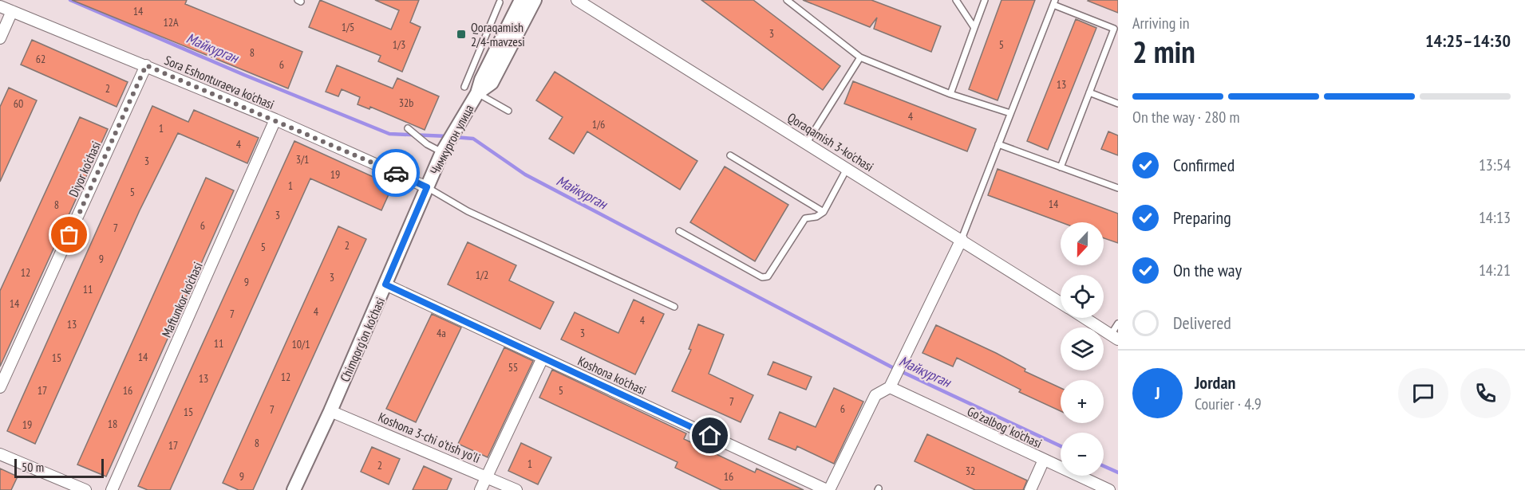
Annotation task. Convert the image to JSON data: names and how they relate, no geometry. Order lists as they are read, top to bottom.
{
  "streets": {
    "street": [
      "Sora Eshonturaeva ko'chasi",
      "Чимкургон улица",
      "Qoraqamish 3-ko'chasi",
      "Diyor ko'chasi",
      "Maftunkor ko'chasi",
      "Chimqorg'on ko'chasi",
      "Koshona ko'chasi",
      "Go'zalbog' ko'chasi",
      "Koshona 3-chi o'tish yo'li"
    ]
  },
  "crossings": [
    ["Sora Eshonturaeva ko'chasi", "Чимкургон улица"],
    ["Sora Eshonturaeva ko'chasi", "Diyor ko'chasi"],
    ["Sora Eshonturaeva ko'chasi", "Maftunkor ko'chasi"],
    ["Sora Eshonturaeva ko'chasi", "Chimqorg'on ko'chasi"],
    ["Чимкургон улица", "Chimqorg'on ko'chasi"],
    ["Chimqorg'on ko'chasi", "Koshona ko'chasi"],
    ["Chimqorg'on ko'chasi", "Koshona 3-chi o'tish yo'li"]
  ],
  "water": ["Майкурган"],
  "places": {
    "transit": ["Qoraqamish 2/4-mavzesi"]
  },
  "house_numbers": [
    "14",
    "12A",
    "1/5",
    "3",
    "1/3",
    "5",
    "8",
    "62",
    "6",
    "13",
    "2",
    "32b",
    "60",
    "4",
    "1/6",
    "1",
    "4",
    "3/1",
    "3",
    "19",
    "1",
    "5",
    "14",
    "8",
    "3",
    "6",
    "7",
    "2",
    "5",
    "9",
    "12",
    "1/2",
    "3",
    "9",
    "11",
    "14",
    "4",
    "7",
    "4",
    "13",
    "4a",
    "3",
    "11",
    "10/1",
    "14",
    "15",
    "55",
    "12",
    "13",
    "17",
    "16",
    "5",
    "7",
    "6",
    "7",
    "15",
    "18",
    "19",
    "8",
    "17",
    "1",
    "2",
    "32",
    "9",
    "16"
  ],
  "scale_bar": "50 m",
  "north": "bottom",
  "page": {
    "heading": ["2 min", "Arriving in", "14:25–14:30"],
    "panel": ["Jordan", "Courier · 4.9"],
    "bar": "On the way · 280 m",
    "list": [
      ["Confirmed", "13:54"],
      ["Preparing", "14:13"],
      ["On the way", "14:21"],
      "Delivered"
    ],
    "map_buttons": ["+", "−"],
    "round": "J",
    "scale": "50 m"
  }
}
